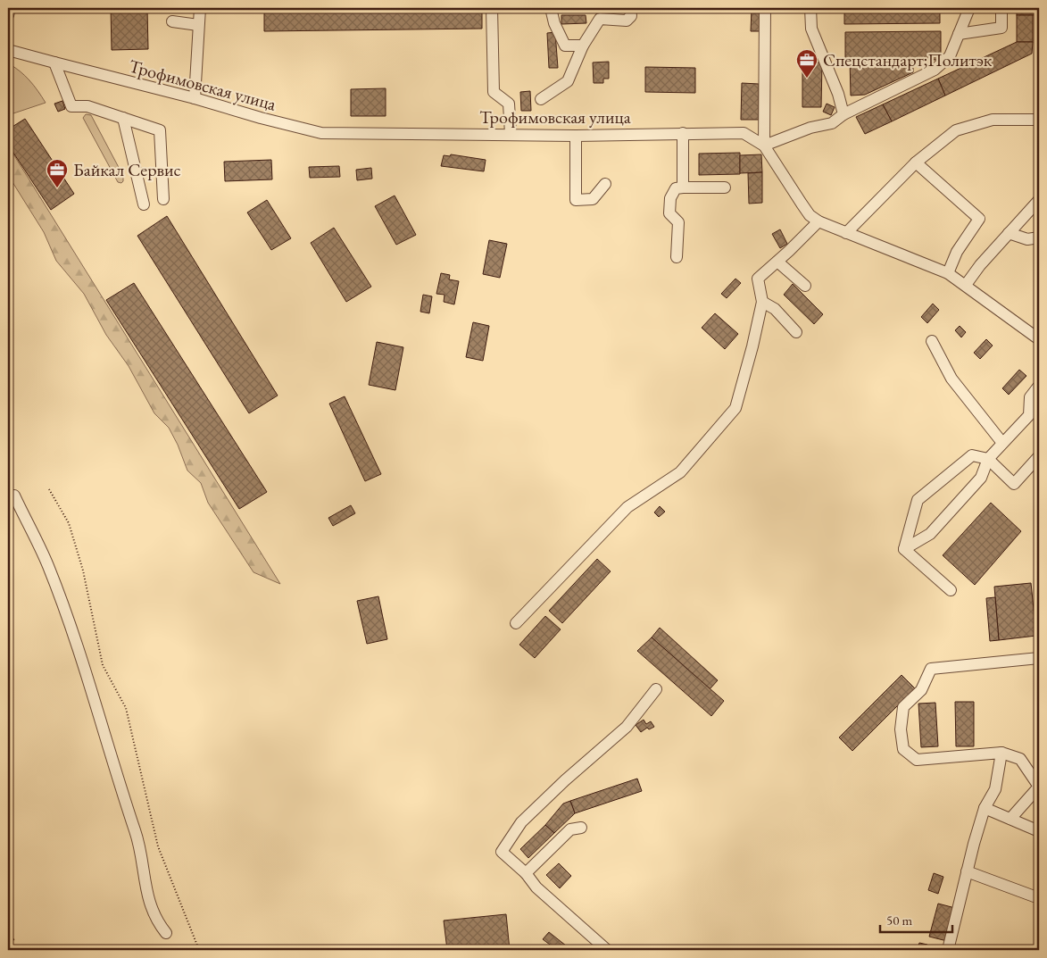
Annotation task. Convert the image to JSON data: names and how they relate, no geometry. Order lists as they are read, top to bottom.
{
  "streets": {
    "street": ["Трофимовская улица"]
  },
  "places": {
    "office": ["Спецстандарт;Политэк", "Байкал Сервис"]
  },
  "scale_bar": "50 m"
}
